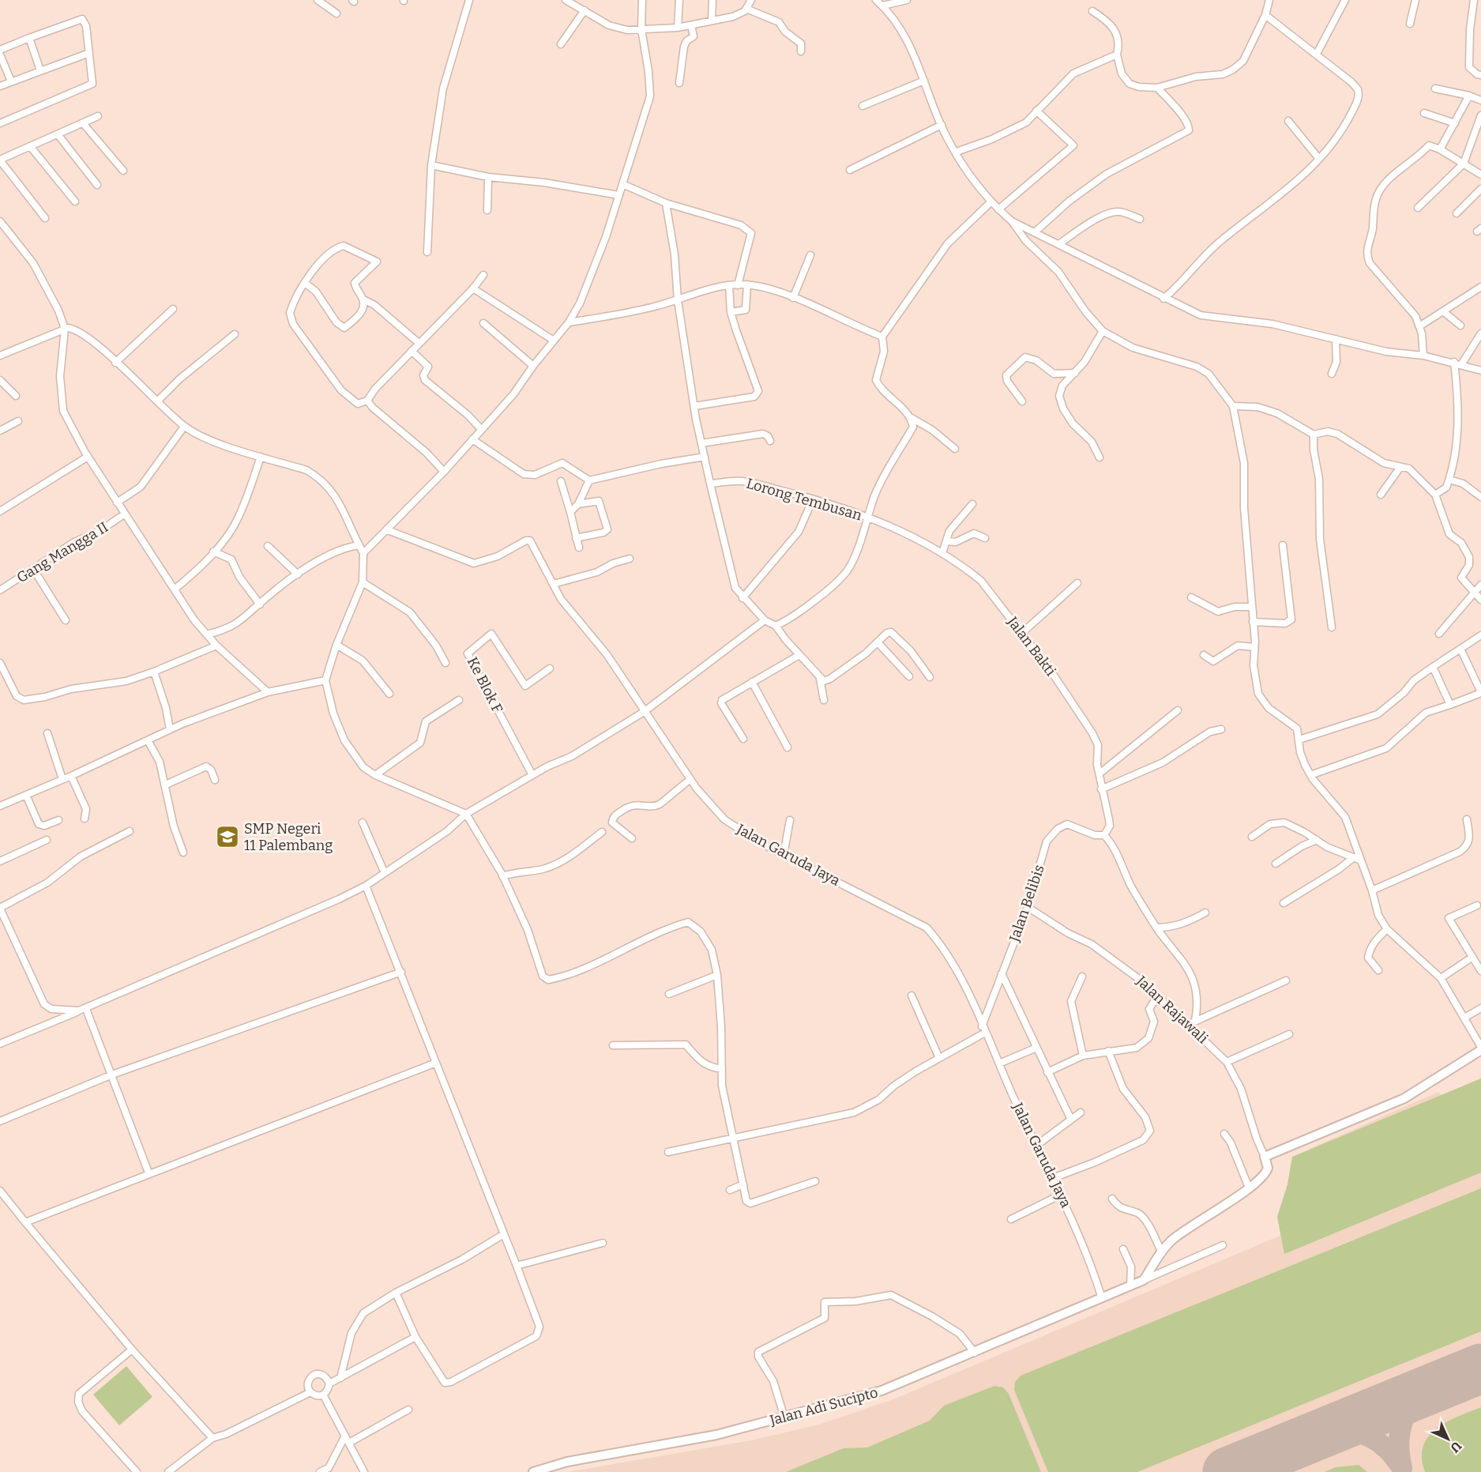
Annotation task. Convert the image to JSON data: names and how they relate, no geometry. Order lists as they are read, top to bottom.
{
  "streets": {
    "street": [
      "Lorong Tembusan",
      "Gang Mangga II",
      "Jalan Bakti",
      "Ke Blok F",
      "Jalan Garuda Jaya",
      "Jalan Belibis",
      "Jalan Rajawali",
      "Jalan Adi Sucipto"
    ]
  },
  "crossings": [
    ["Lorong Tembusan", "Jalan Bakti"],
    ["Jalan Bakti", "Jalan Belibis"],
    ["Jalan Garuda Jaya", "Jalan Belibis"],
    ["Jalan Garuda Jaya", "Jalan Adi Sucipto"],
    ["Jalan Belibis", "Jalan Rajawali"]
  ],
  "places": {
    "school or university": ["SMP Negeri 11 Palembang"]
  },
  "north": "bottom right"
}
